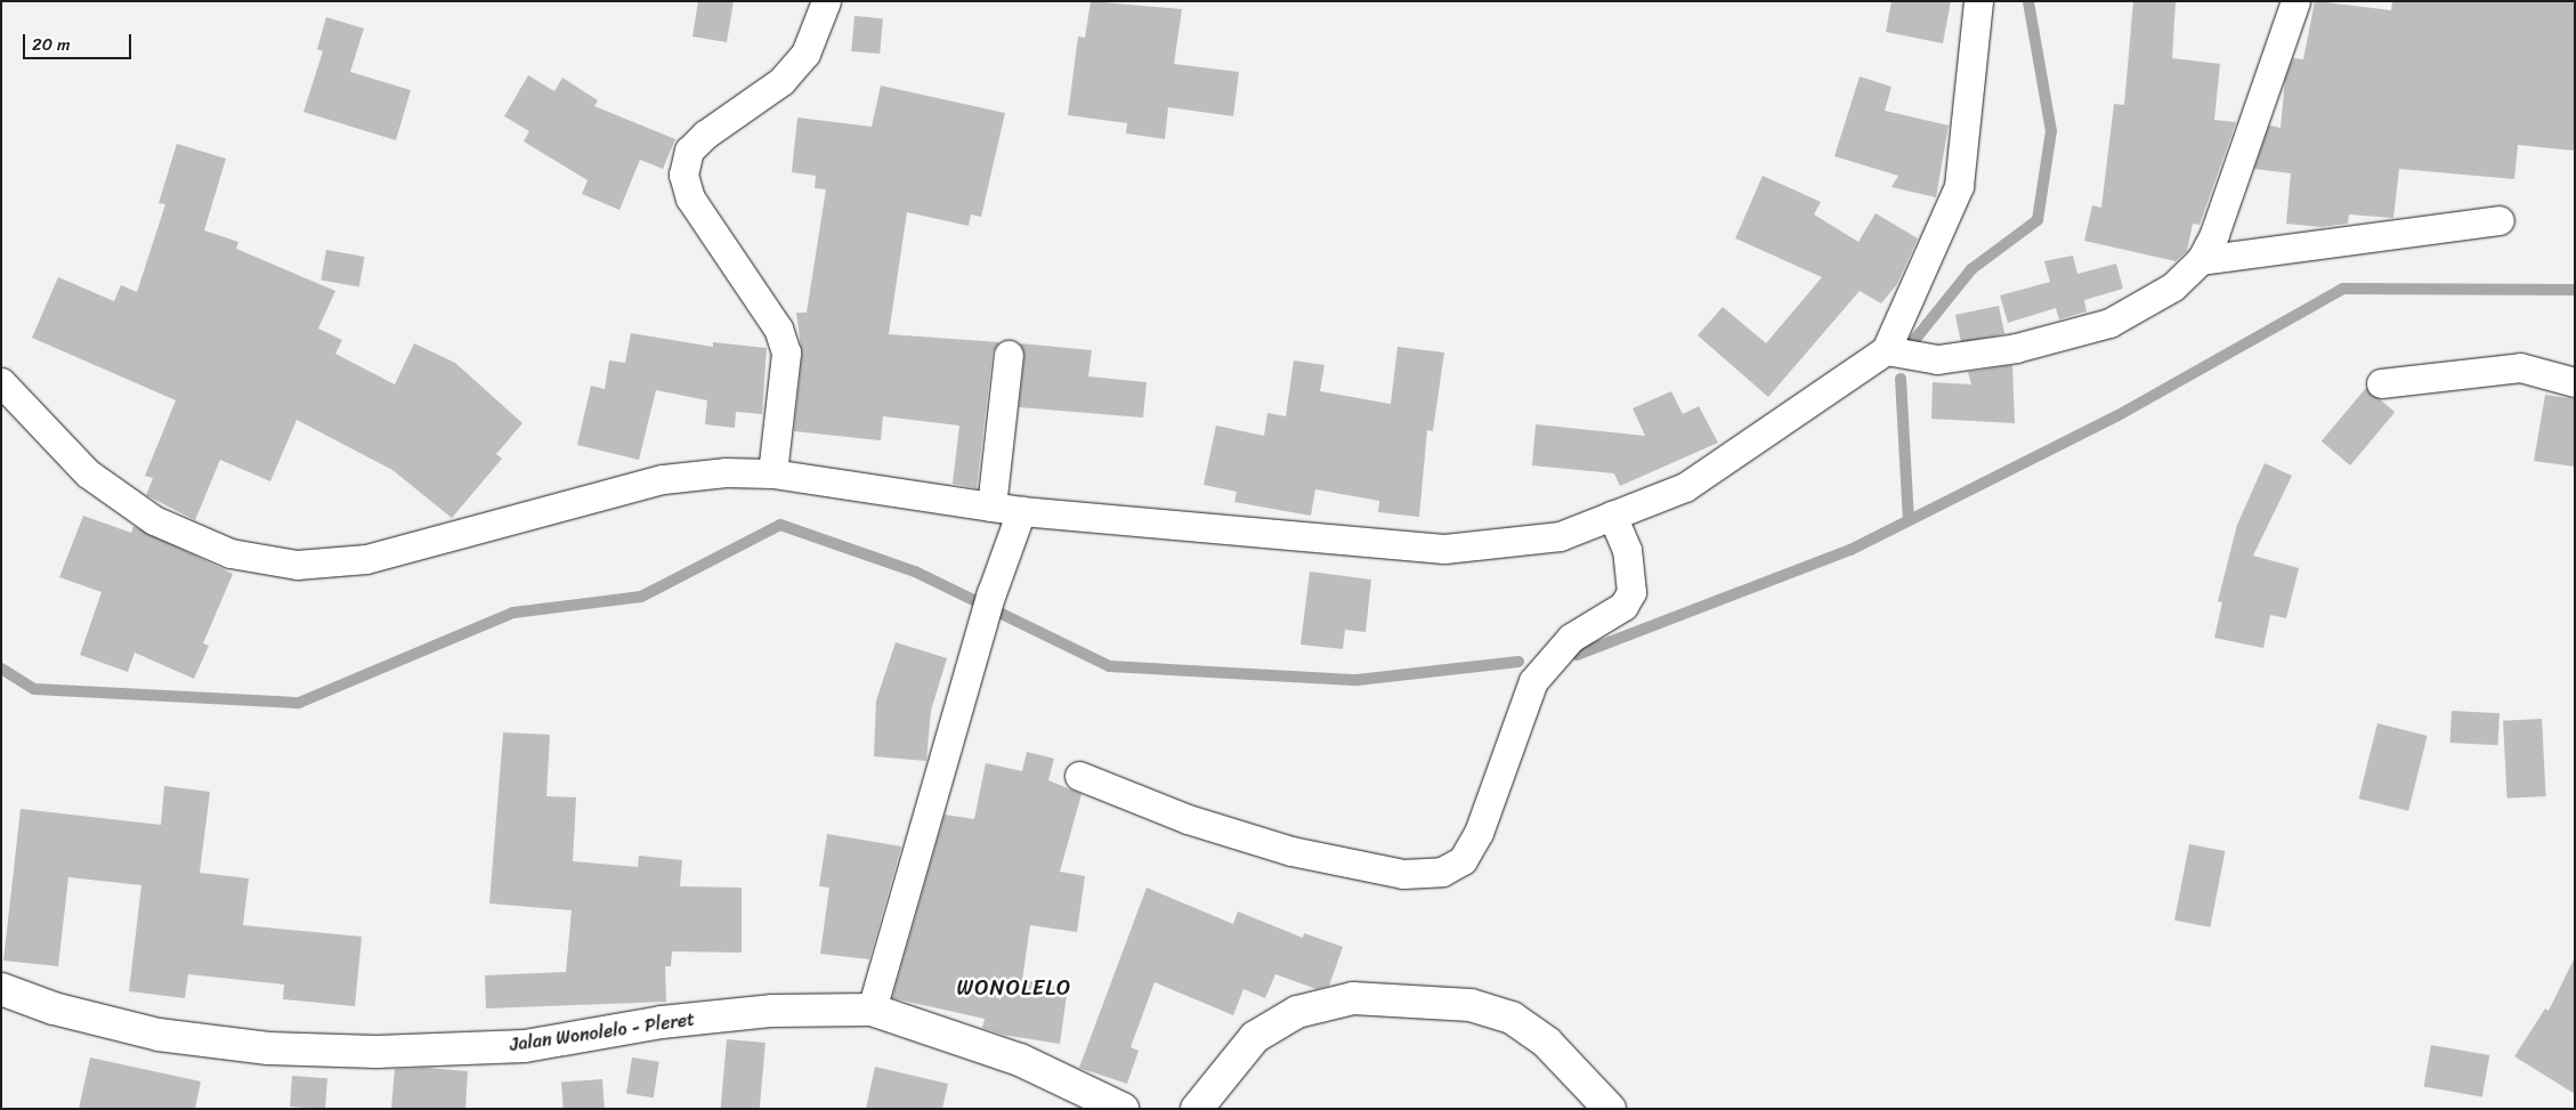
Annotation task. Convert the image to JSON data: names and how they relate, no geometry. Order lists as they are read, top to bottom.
{
  "streets": {
    "main road": ["Jalan Wonolelo - Pleret"]
  },
  "districts": ["WONOLELO"],
  "scale_bar": "20 m"
}
